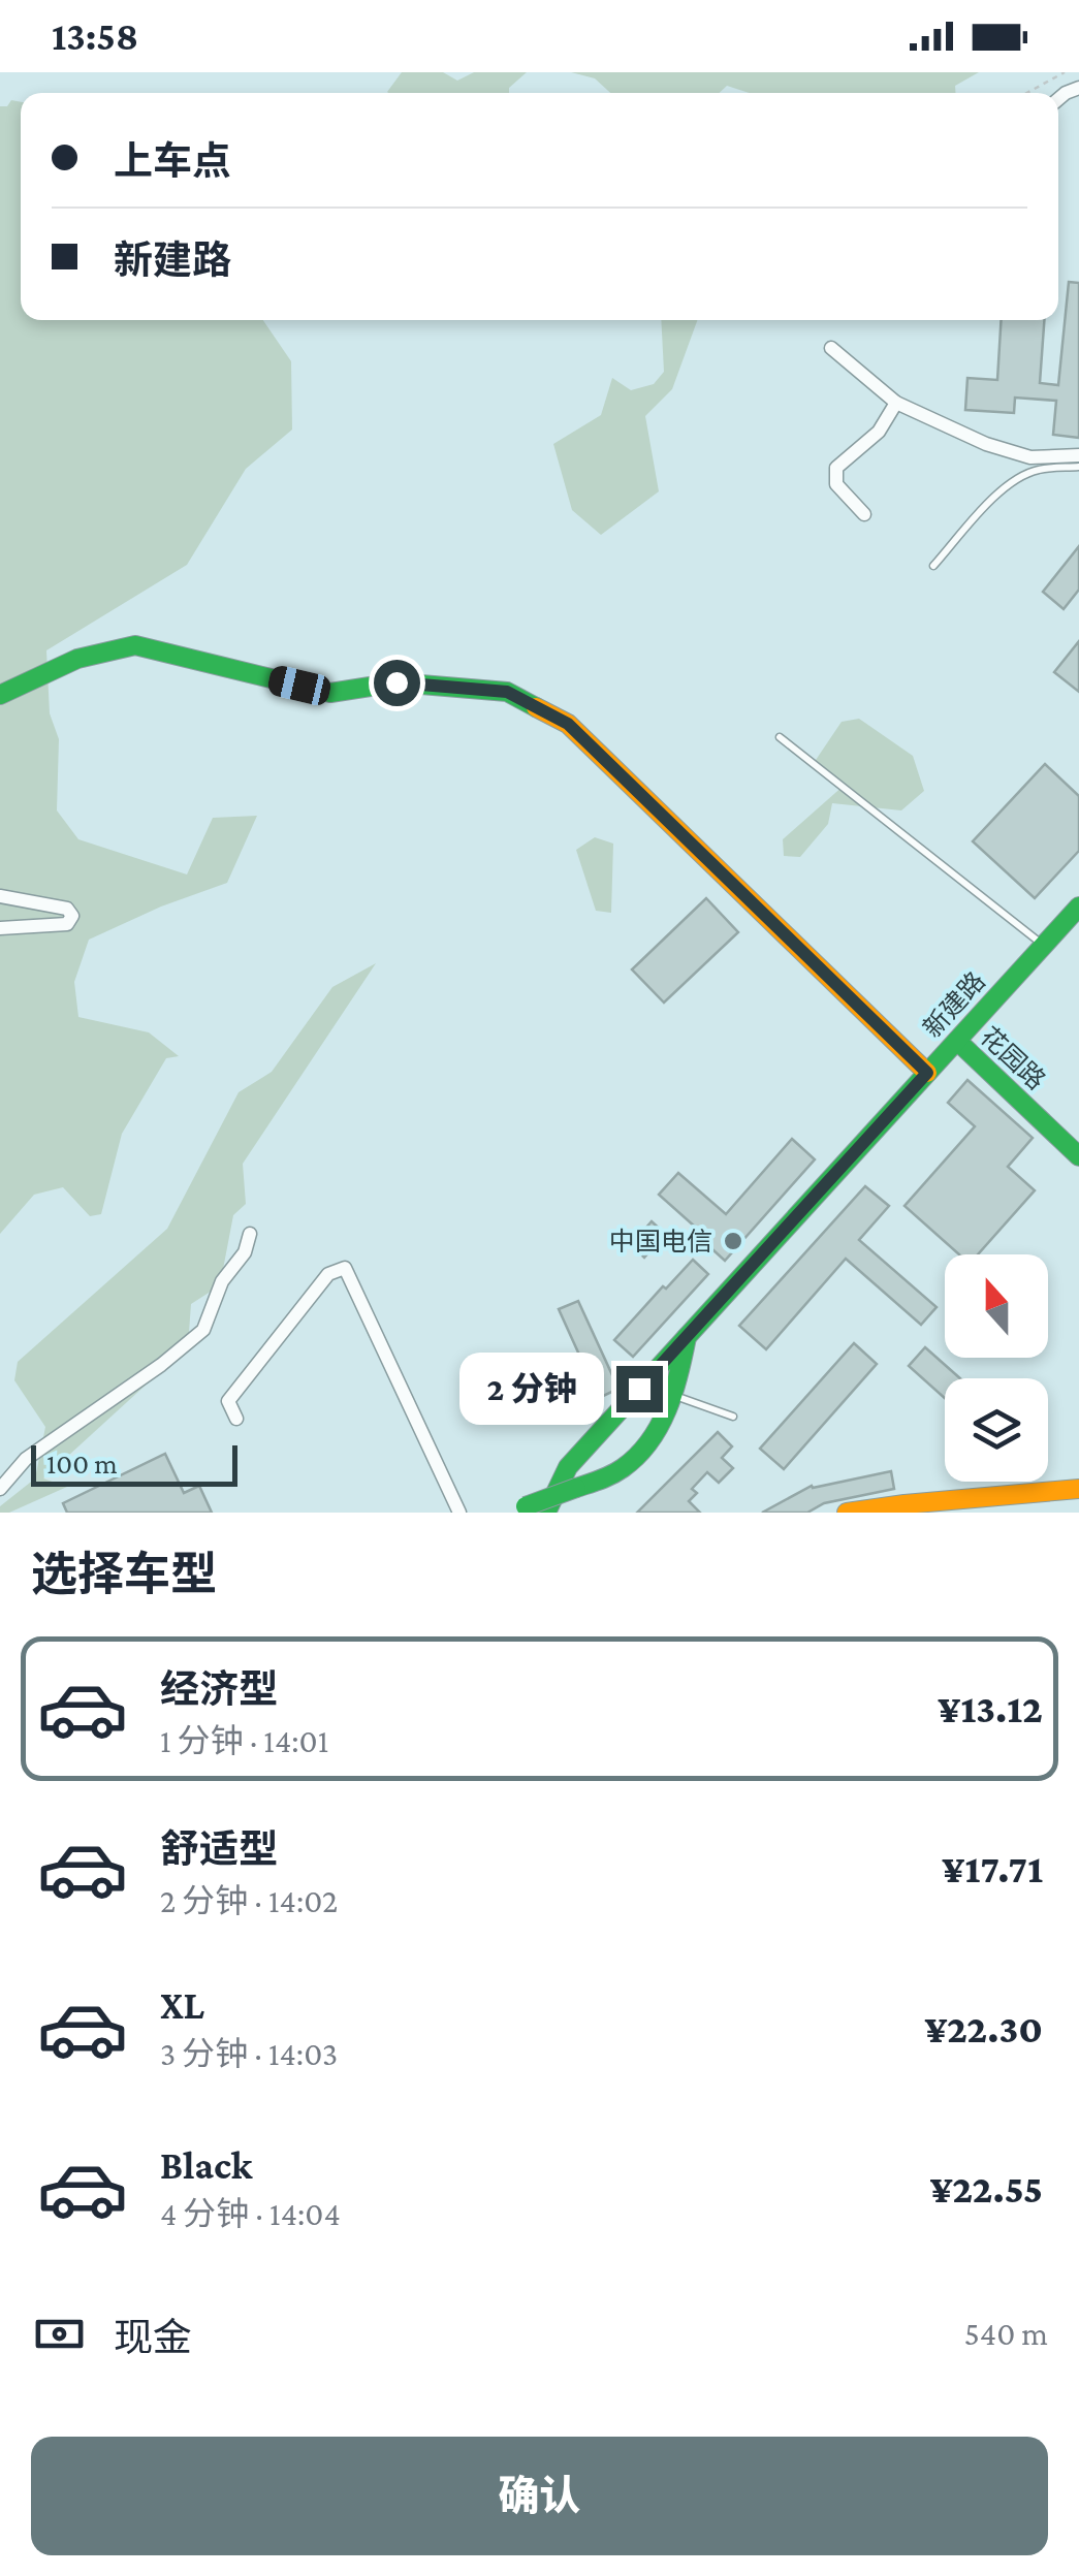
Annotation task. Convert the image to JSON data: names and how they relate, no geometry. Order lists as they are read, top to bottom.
{
  "streets": {
    "street": ["新建路", "花园路"]
  },
  "crossings": [
    ["新建路", "花园路"]
  ],
  "places": ["中国电信"],
  "scale_bar": "100 m",
  "north": "top",
  "page": {
    "status": "13:58",
    "banner": ["上车点", "新建路"],
    "bubble": "2 分钟",
    "scale": "100 m",
    "heading": "选择车型",
    "list": [
      {
        "name": "经济型",
        "note": "1 分钟 · 14:01",
        "value": "¥13.12"
      },
      {
        "name": "舒适型",
        "note": "2 分钟 · 14:02",
        "value": "¥17.71"
      },
      {
        "name": "XL",
        "note": "3 分钟 · 14:03",
        "value": "¥22.30"
      },
      {
        "name": "Black",
        "note": "4 分钟 · 14:04",
        "value": "¥22.55"
      }
    ],
    "pay": ["现金", "540 m"],
    "buttons": "确认"
  }
}
